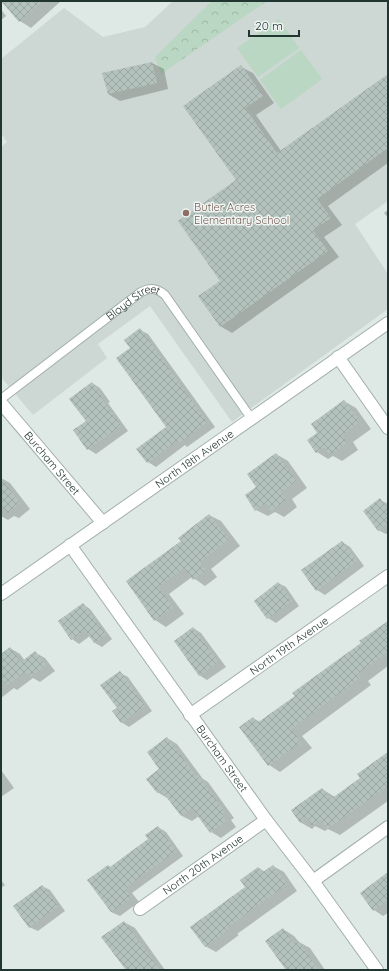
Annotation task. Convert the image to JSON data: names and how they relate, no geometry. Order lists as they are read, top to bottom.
{
  "streets": {
    "street": [
      "North 18th Avenue",
      "Burcham Street",
      "North 19th Avenue",
      "North 20th Avenue"
    ],
    "lane": ["Bloyd Street"]
  },
  "crossings": [
    ["Bloyd Street", "North 18th Avenue"],
    ["North 18th Avenue", "Burcham Street"],
    ["Burcham Street", "North 19th Avenue"],
    ["Burcham Street", "North 20th Avenue"]
  ],
  "places": ["Butler Acres Elementary School"],
  "scale_bar": "20 m"
}
